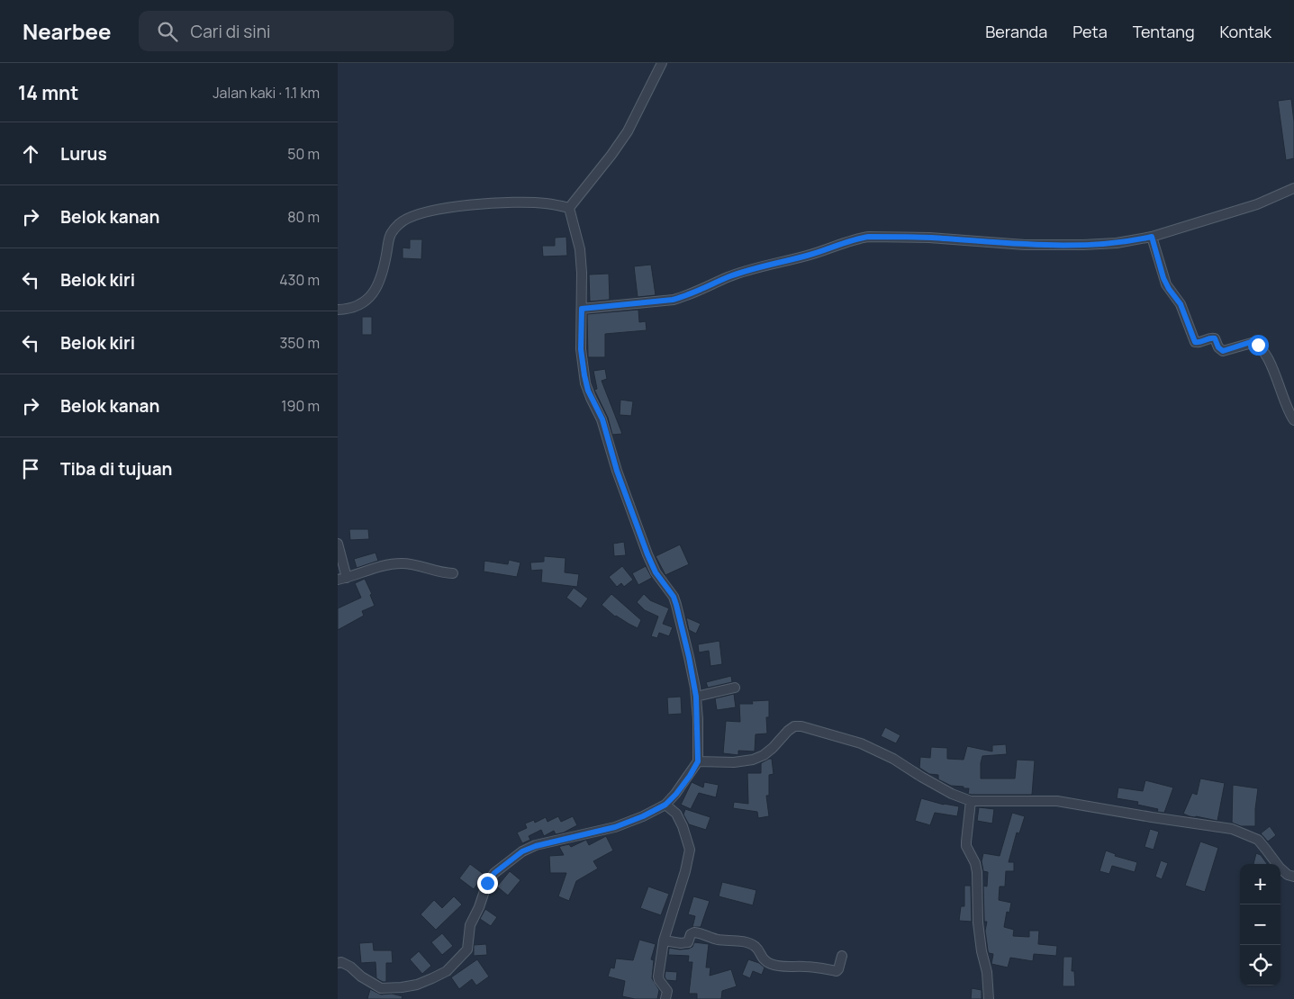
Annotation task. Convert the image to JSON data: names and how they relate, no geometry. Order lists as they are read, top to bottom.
{
  "page": {
    "header": "Nearbee",
    "search": "Cari di sini",
    "nav": [
      "Beranda",
      "Peta",
      "Tentang",
      "Kontak"
    ],
    "heading": ["14 mnt", "Jalan kaki · 1.1 km"],
    "list": [
      ["Lurus", "50 m"],
      ["Belok kanan", "80 m"],
      ["Belok kiri", "430 m"],
      ["Belok kiri", "350 m"],
      ["Belok kanan", "190 m"],
      "Tiba di tujuan"
    ],
    "map_buttons": ["+", "−"]
  }
}
